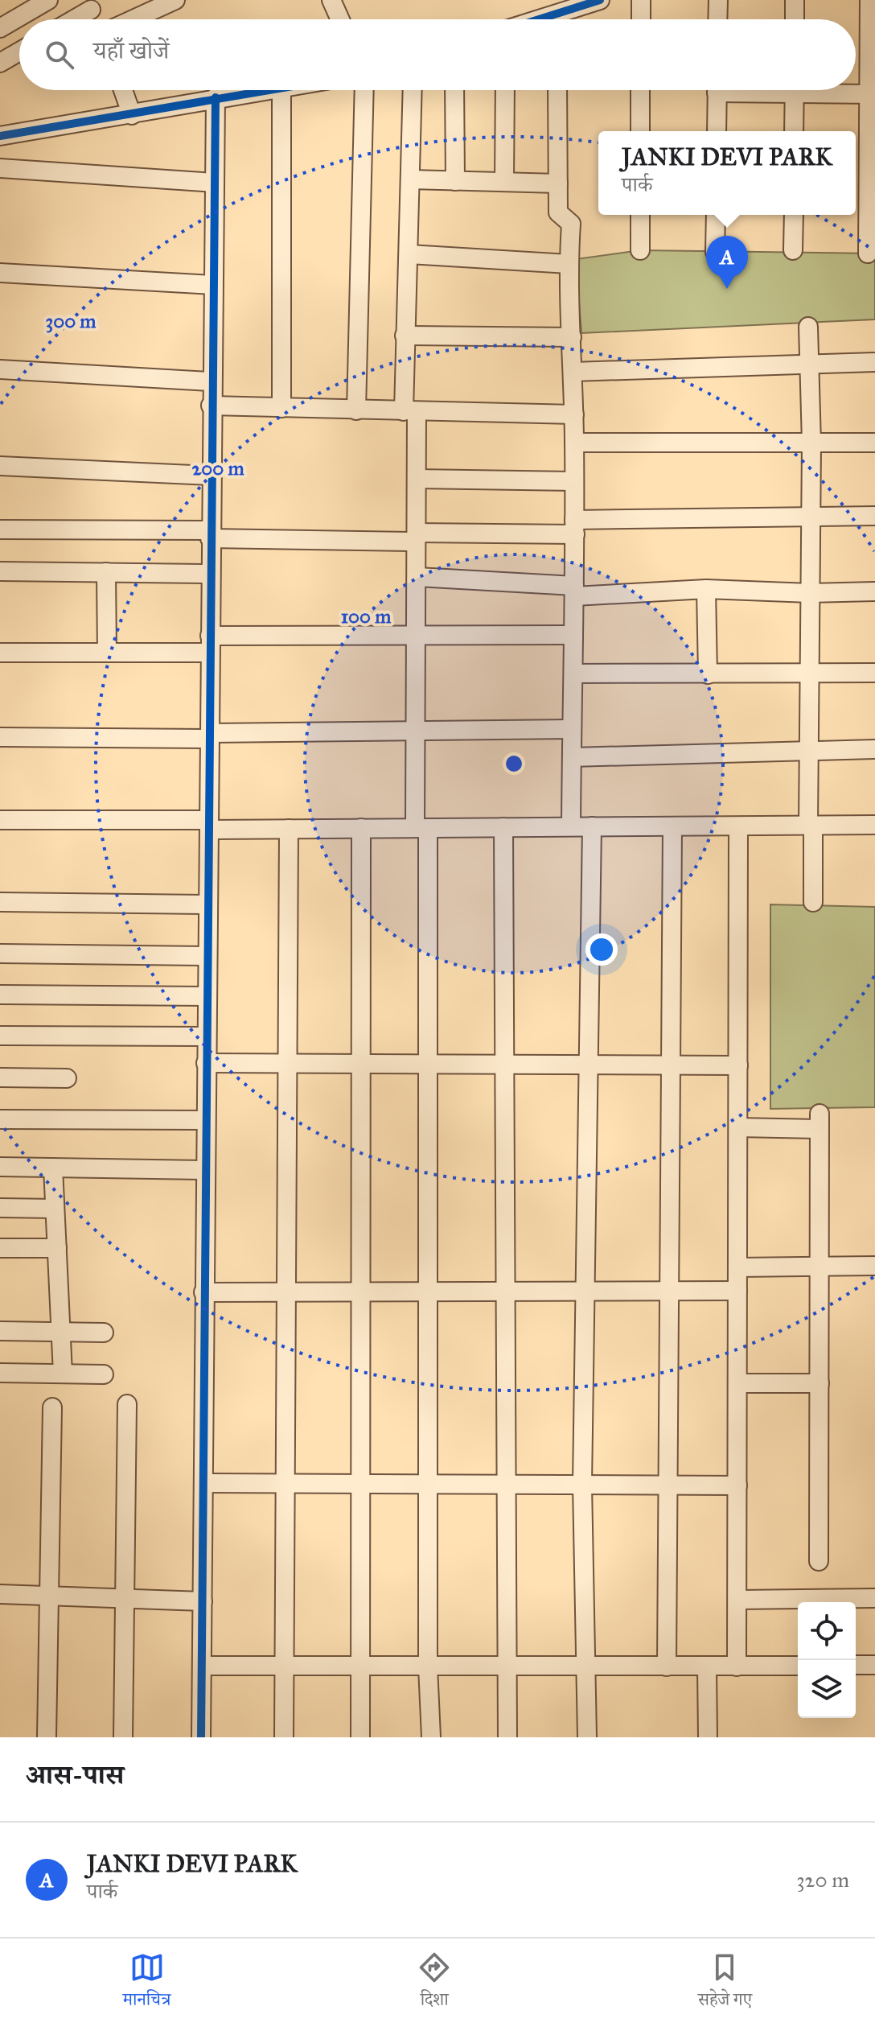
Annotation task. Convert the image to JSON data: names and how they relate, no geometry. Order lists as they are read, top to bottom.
{
  "page": {
    "search": "यहाँ खोजें",
    "popup": ["JANKI DEVI PARK", "पार्क"],
    "pins": "A",
    "heading": "आस-पास",
    "list": [
      {
        "mark": "A",
        "name": "JANKI DEVI PARK",
        "note": "पार्क",
        "value": "320 m"
      }
    ],
    "nav": ["मानचित्र", "दिशा", "सहेजे गए"]
  },
  "rings": ["300 m", "200 m", "100 m"]
}
